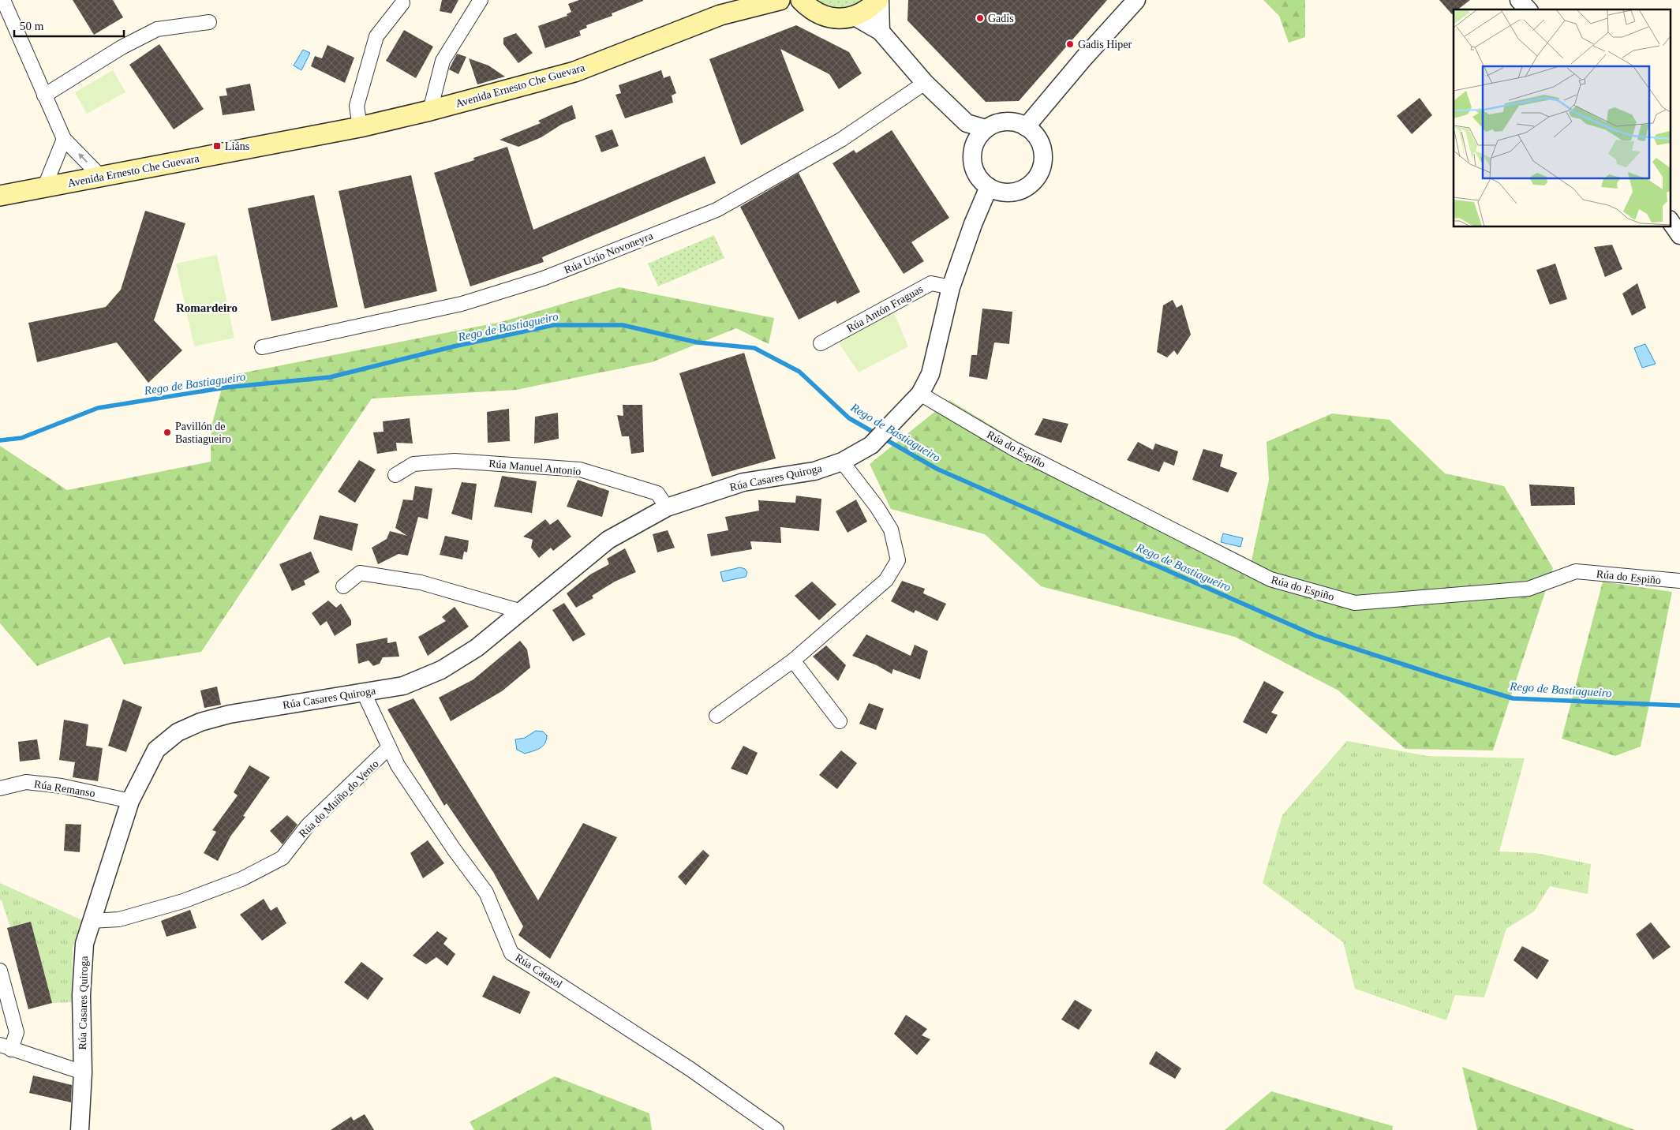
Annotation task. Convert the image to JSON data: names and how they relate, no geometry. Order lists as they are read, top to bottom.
{
  "streets": {
    "main road": ["Avenida Ernesto Che Guevara"],
    "street": [
      "Rúa Uxío Novoneyra",
      "Rúa Antón Fraguas",
      "Rúa do Espiño",
      "Rúa Manuel Antonio",
      "Rúa Casares Quiroga",
      "Rúa Remanso",
      "Rúa do Muíño do Vento",
      "Rúa Catasol"
    ]
  },
  "crossings": [
    ["Rúa Antón Fraguas", "Rúa Casares Quiroga"],
    ["Rúa do Espiño", "Rúa Casares Quiroga"],
    ["Rúa Manuel Antonio", "Rúa Casares Quiroga"],
    ["Rúa Casares Quiroga", "Rúa Remanso"],
    ["Rúa Casares Quiroga", "Rúa do Muíño do Vento"],
    ["Rúa Casares Quiroga", "Rúa Catasol"],
    ["Rúa do Muíño do Vento", "Rúa Catasol"]
  ],
  "districts": ["Romardeiro"],
  "water": ["Rego de Bastiagueiro"],
  "places": {
    "other": ["Gadis", "Gadis Hiper", "Pavillón de Bastiagueiro"],
    "transit": ["Liáns"]
  },
  "scale_bar": "50 m"
}
